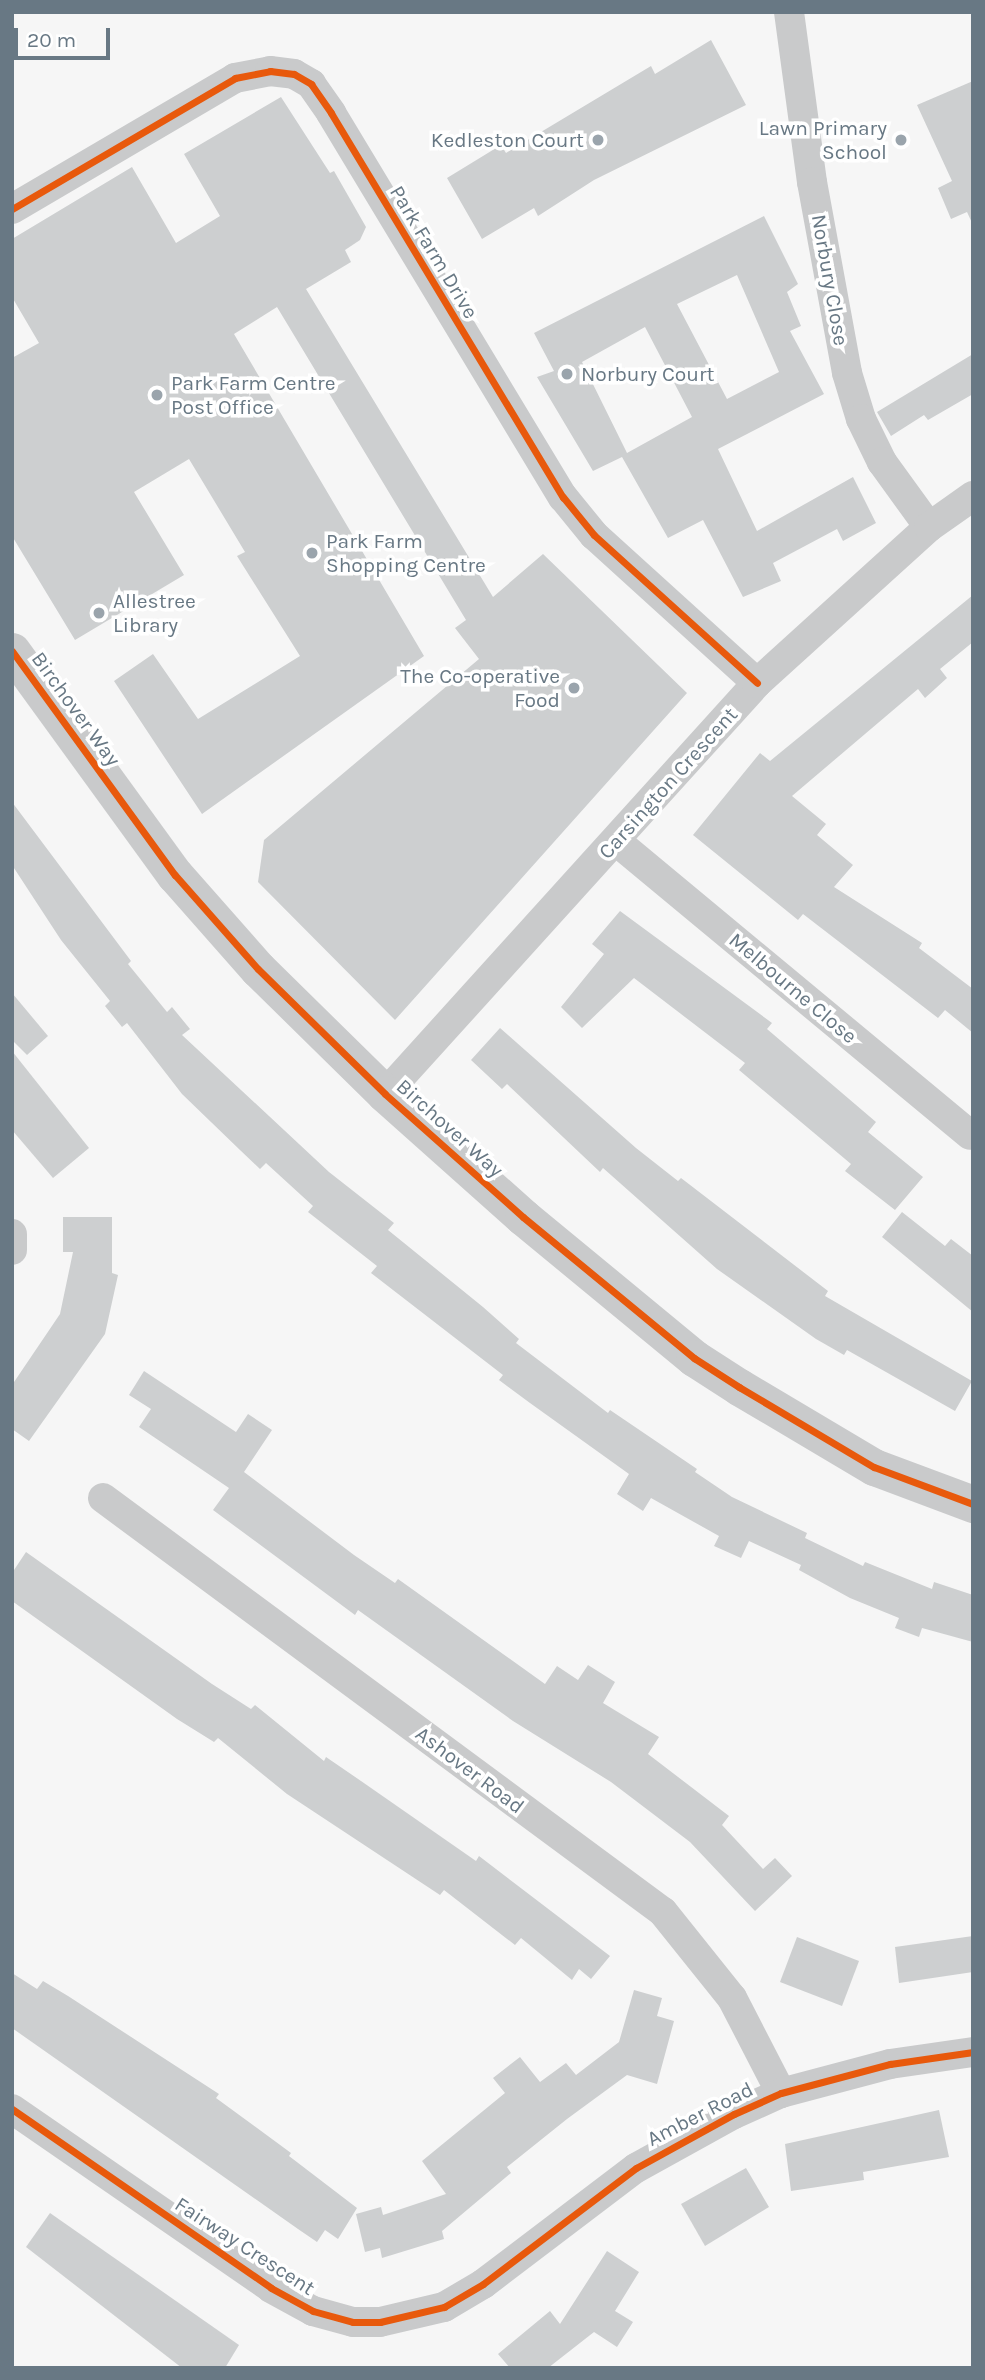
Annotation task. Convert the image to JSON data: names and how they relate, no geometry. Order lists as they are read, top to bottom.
{
  "streets": {
    "street": [
      "Park Farm Drive",
      "Norbury Close",
      "Birchover Way",
      "Carsington Crescent",
      "Melbourne Close",
      "Ashover Road",
      "Amber Road",
      "Fairway Crescent"
    ]
  },
  "crossings": [
    ["Park Farm Drive", "Carsington Crescent"],
    ["Norbury Close", "Carsington Crescent"],
    ["Birchover Way", "Carsington Crescent"],
    ["Carsington Crescent", "Melbourne Close"],
    ["Ashover Road", "Amber Road"],
    ["Amber Road", "Fairway Crescent"]
  ],
  "places": [
    "Kedleston Court",
    "Lawn Primary School",
    "Norbury Court",
    "Park Farm Centre Post Office",
    "Park Farm Shopping Centre",
    "Allestree Library",
    "The Co-operative Food"
  ],
  "scale_bar": "20 m"
}
